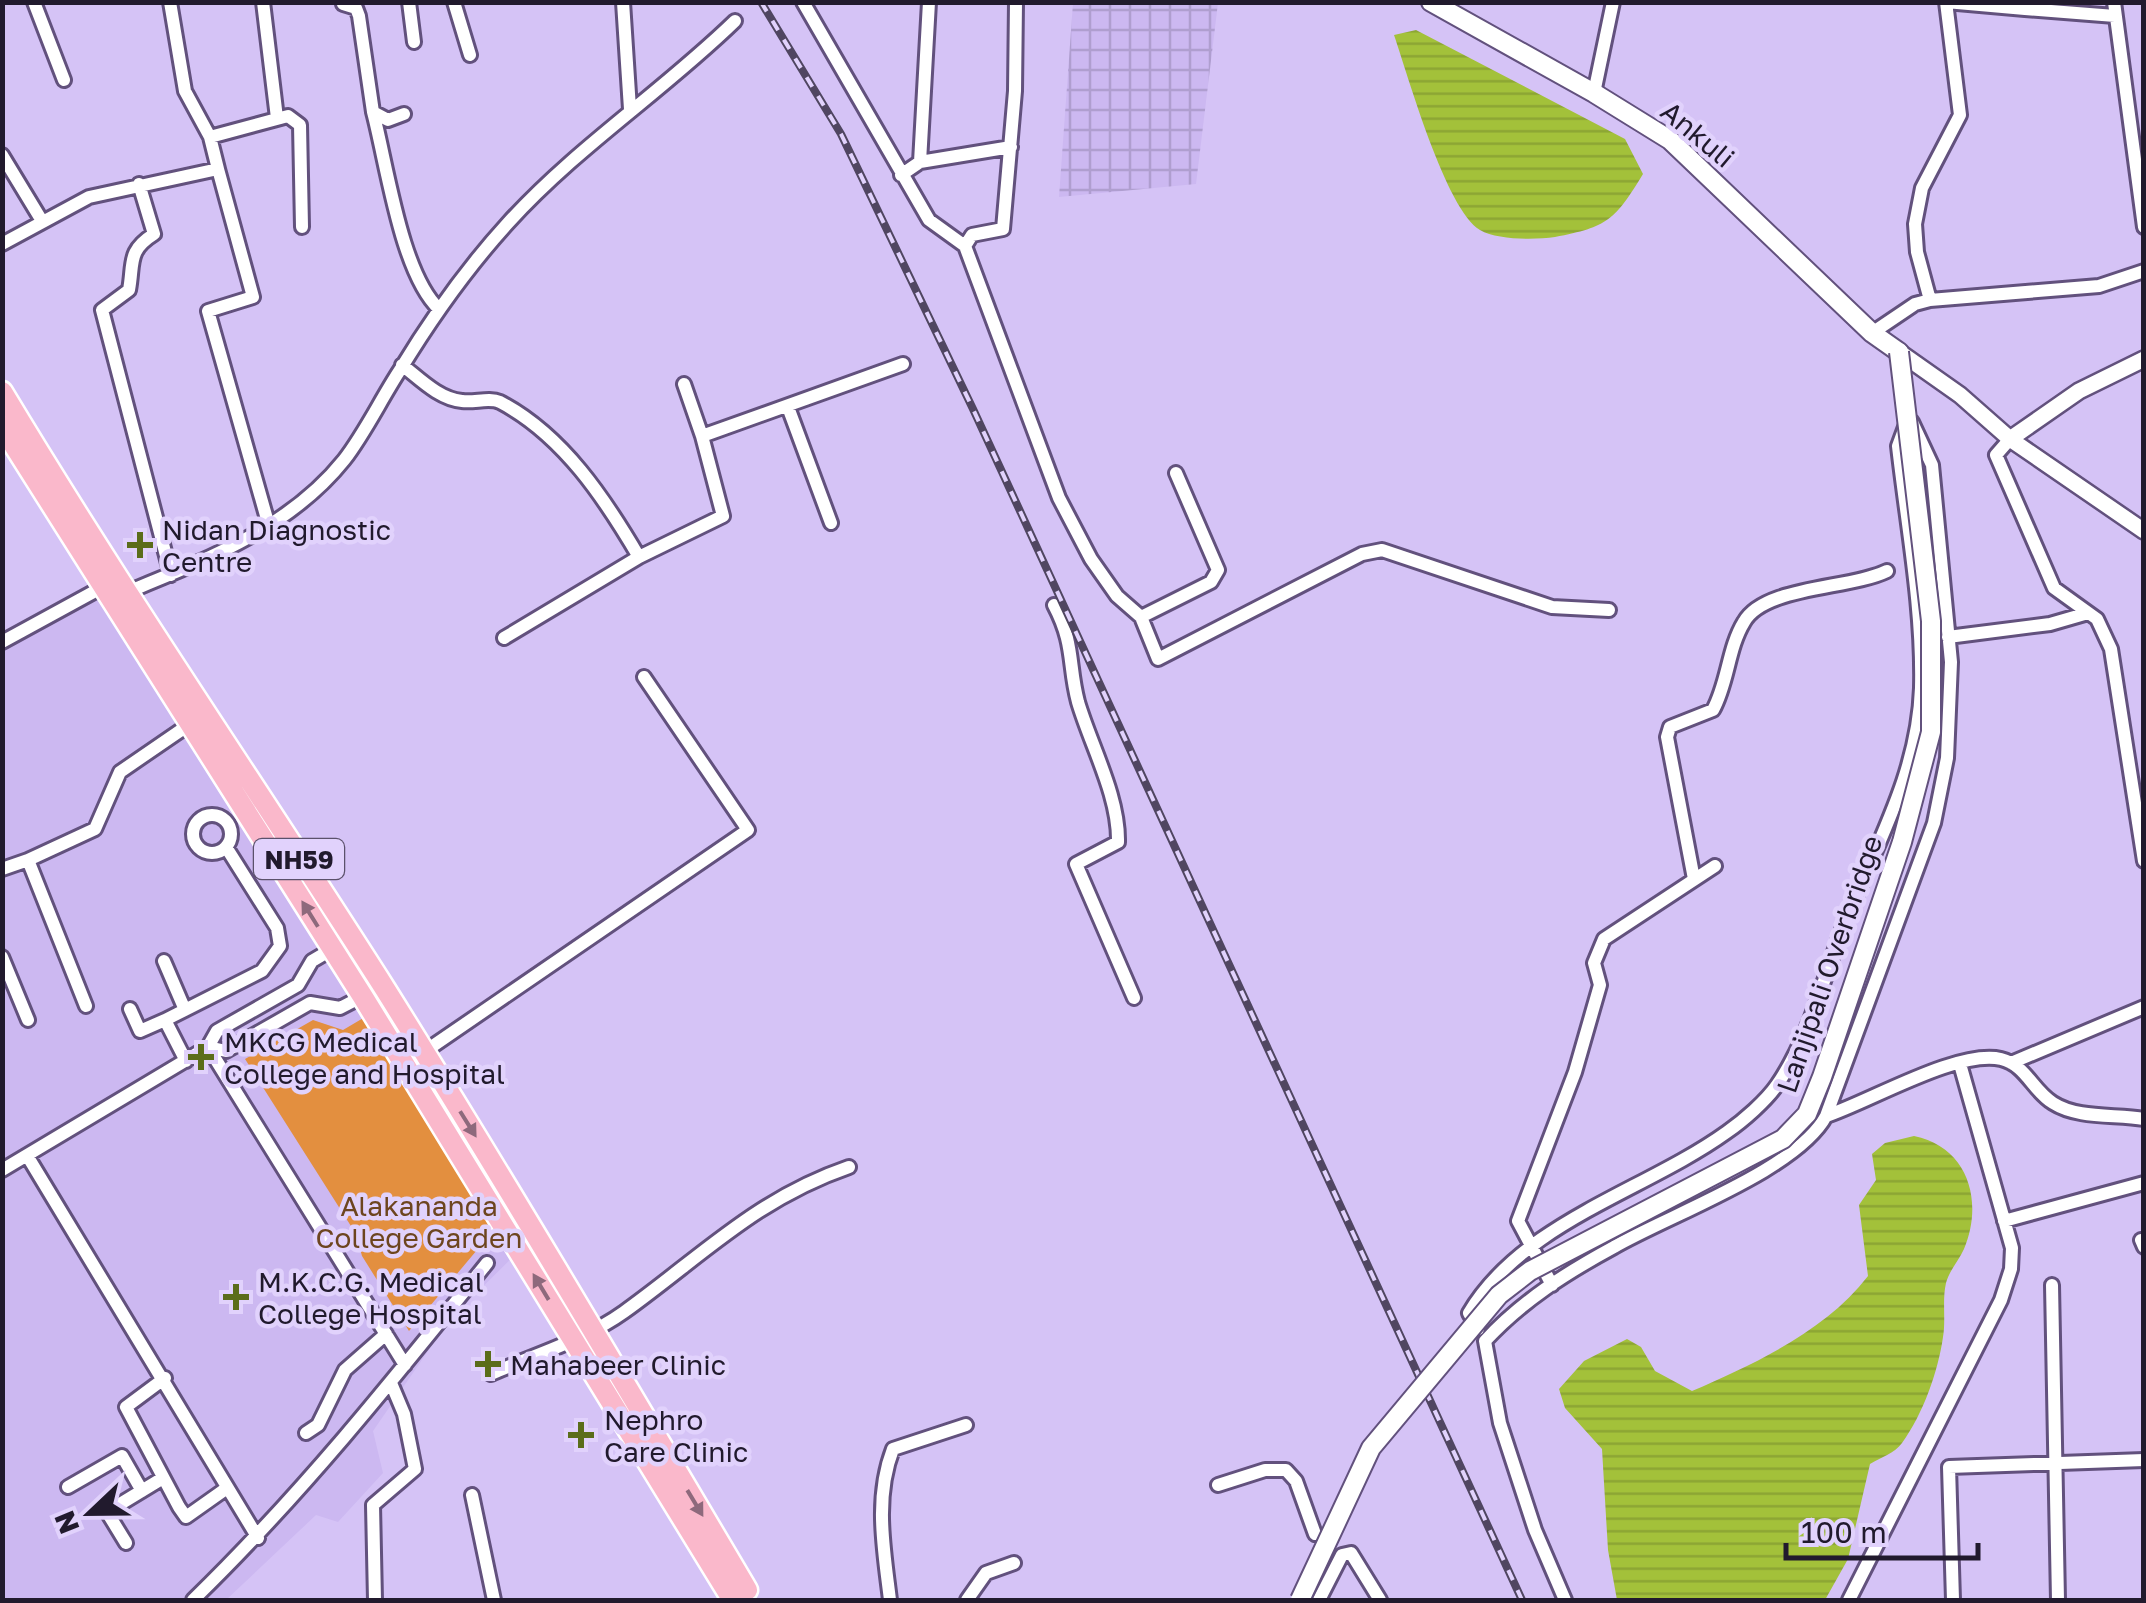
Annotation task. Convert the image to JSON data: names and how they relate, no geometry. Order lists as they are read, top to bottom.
{
  "streets": {
    "highway": ["NH59"],
    "main road": ["Ankuli", "Lanjipali Overbridge"]
  },
  "crossings": [
    ["Ankuli", "Lanjipali Overbridge"]
  ],
  "parks": ["Alakananda College Garden"],
  "places": {
    "health": [
      "Nidan Diagnostic Centre",
      "MKCG Medical College and Hospital",
      "M.K.C.G. Medical College Hospital",
      "Mahabeer Clinic",
      "Nephro Care Clinic"
    ]
  },
  "scale_bar": "100 m",
  "north": "left"
}
